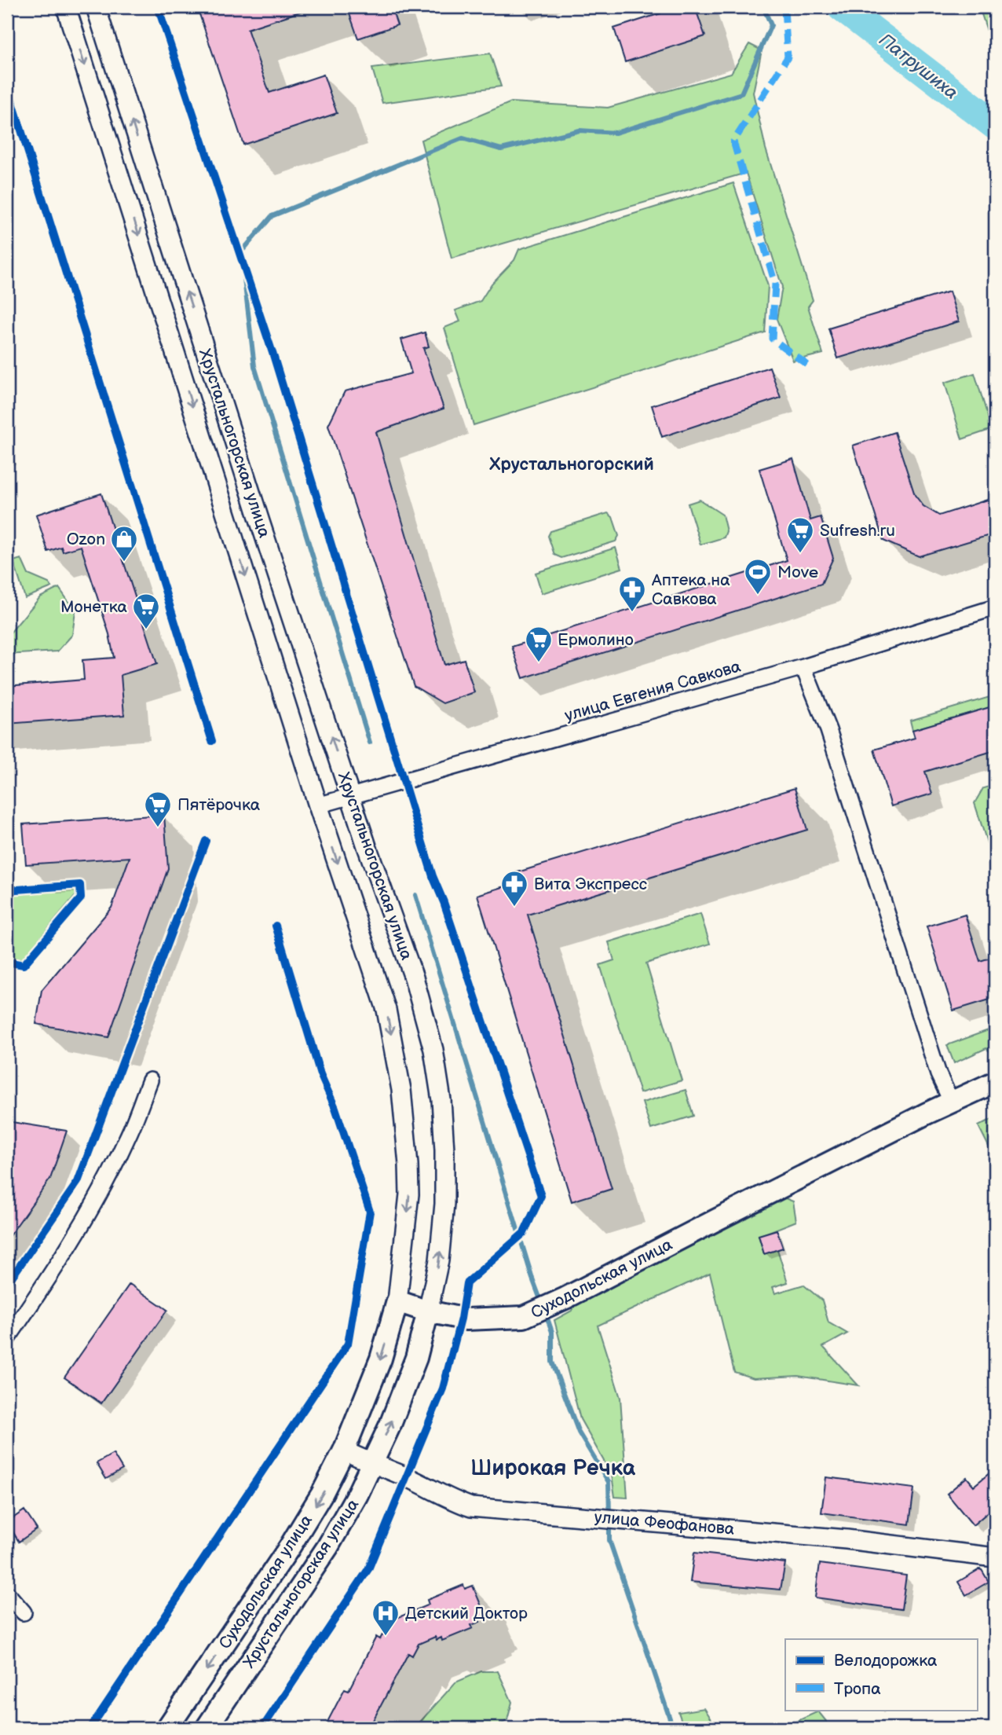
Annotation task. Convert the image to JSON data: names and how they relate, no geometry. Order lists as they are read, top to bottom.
{
  "streets": {
    "main road": ["Хрустальногорская улица", "Суходольская улица"],
    "street": ["улица Евгения Савкова", "улица Феофанова"]
  },
  "crossings": [
    ["Хрустальногорская улица", "улица Евгения Савкова"],
    ["Хрустальногорская улица", "Суходольская улица"],
    ["Хрустальногорская улица", "улица Феофанова"],
    ["Суходольская улица", "улица Феофанова"]
  ],
  "one_way": ["Суходольская улица"],
  "districts": ["Хрустальногорский", "Широкая Речка"],
  "water": ["Патрушиха"],
  "places": {
    "supermarket": [
      "Sufresh.ru",
      "Монетка",
      "Ермолино",
      "Пятёрочка"
    ],
    "shop": ["Ozon"],
    "sports": ["Move"],
    "pharmacy": ["Аптека на Савкова", "Вита Экспресс"],
    "hospital": ["Детский Доктор"]
  },
  "legend": ["Велодорожка", "Тропа"]
}
